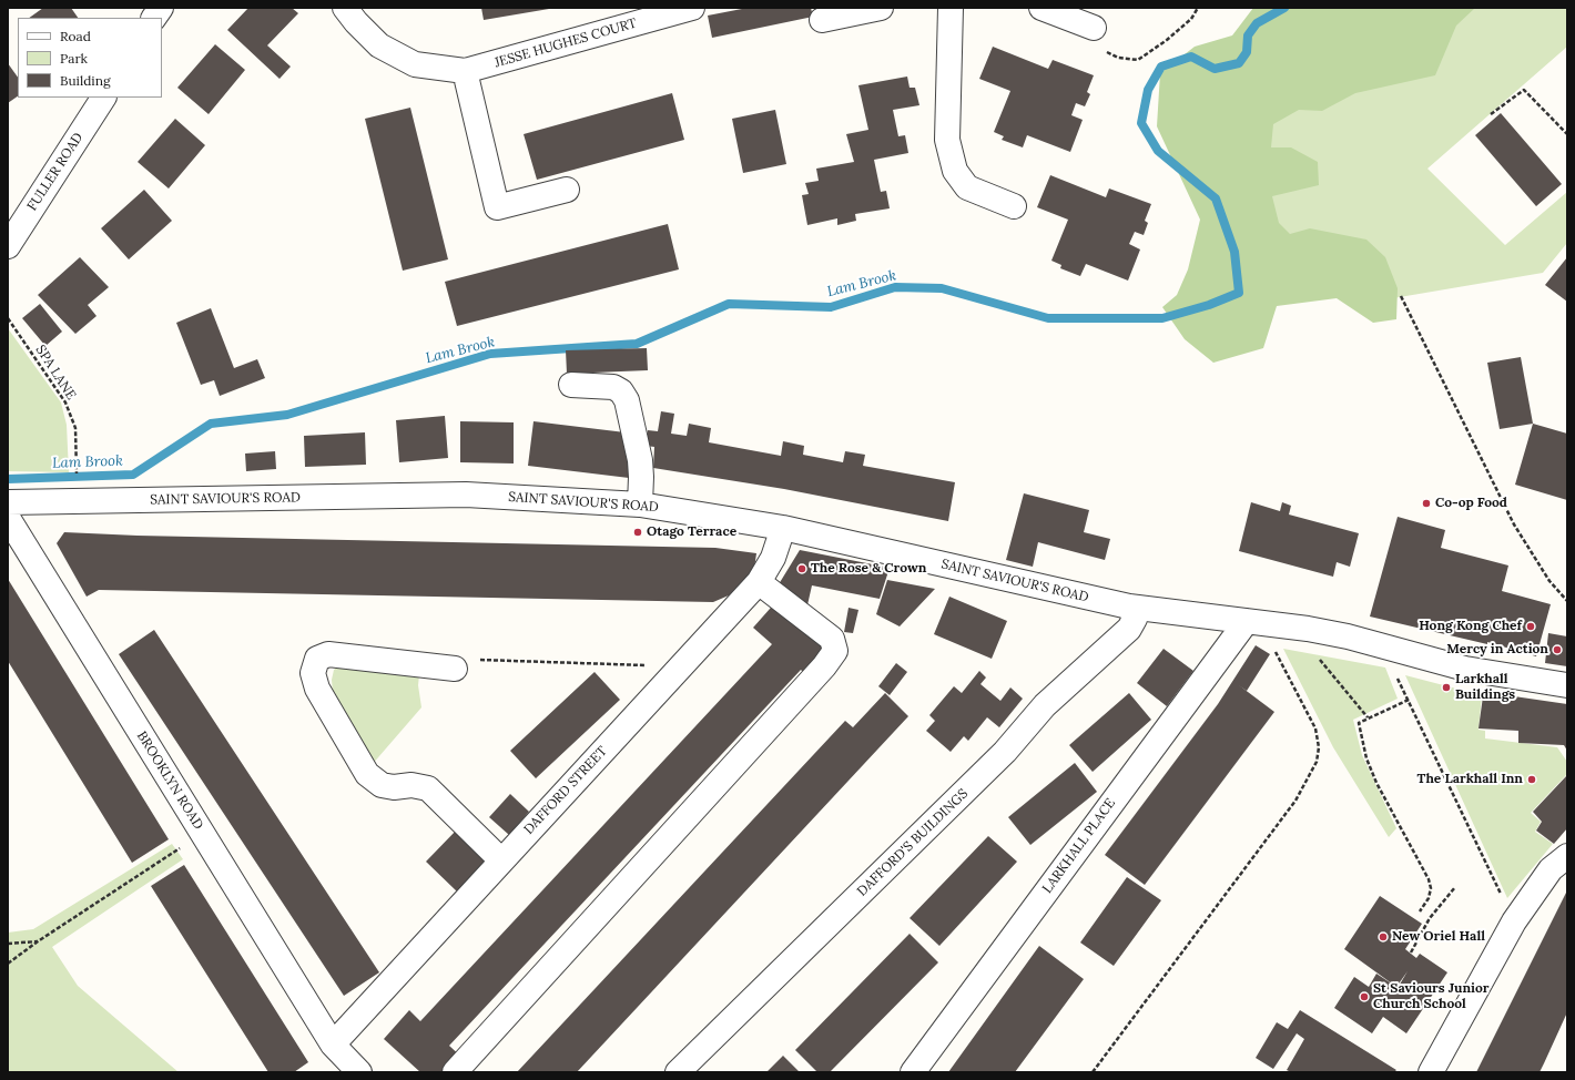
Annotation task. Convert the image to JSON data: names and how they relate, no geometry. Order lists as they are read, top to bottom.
{
  "streets": {
    "street": [
      "JESSE HUGHES COURT",
      "FULLER ROAD",
      "SAINT SAVIOUR'S ROAD",
      "BROOKLYN ROAD",
      "DAFFORD STREET",
      "DAFFORD'S BUILDINGS",
      "LARKHALL PLACE"
    ],
    "path": ["SPA LANE"]
  },
  "crossings": [
    ["SAINT SAVIOUR'S ROAD", "DAFFORD STREET"],
    ["SAINT SAVIOUR'S ROAD", "DAFFORD'S BUILDINGS"],
    ["SAINT SAVIOUR'S ROAD", "LARKHALL PLACE"],
    ["BROOKLYN ROAD", "DAFFORD STREET"]
  ],
  "water": ["Lam Brook"],
  "places": [
    "Co-op Food",
    "Otago Terrace",
    "The Rose & Crown",
    "Hong Kong Chef",
    "Mercy in Action",
    "Larkhall Buildings",
    "The Larkhall Inn",
    "New Oriel Hall",
    "St Saviours Junior Church School"
  ],
  "legend": ["Road", "Park", "Building"]
}
